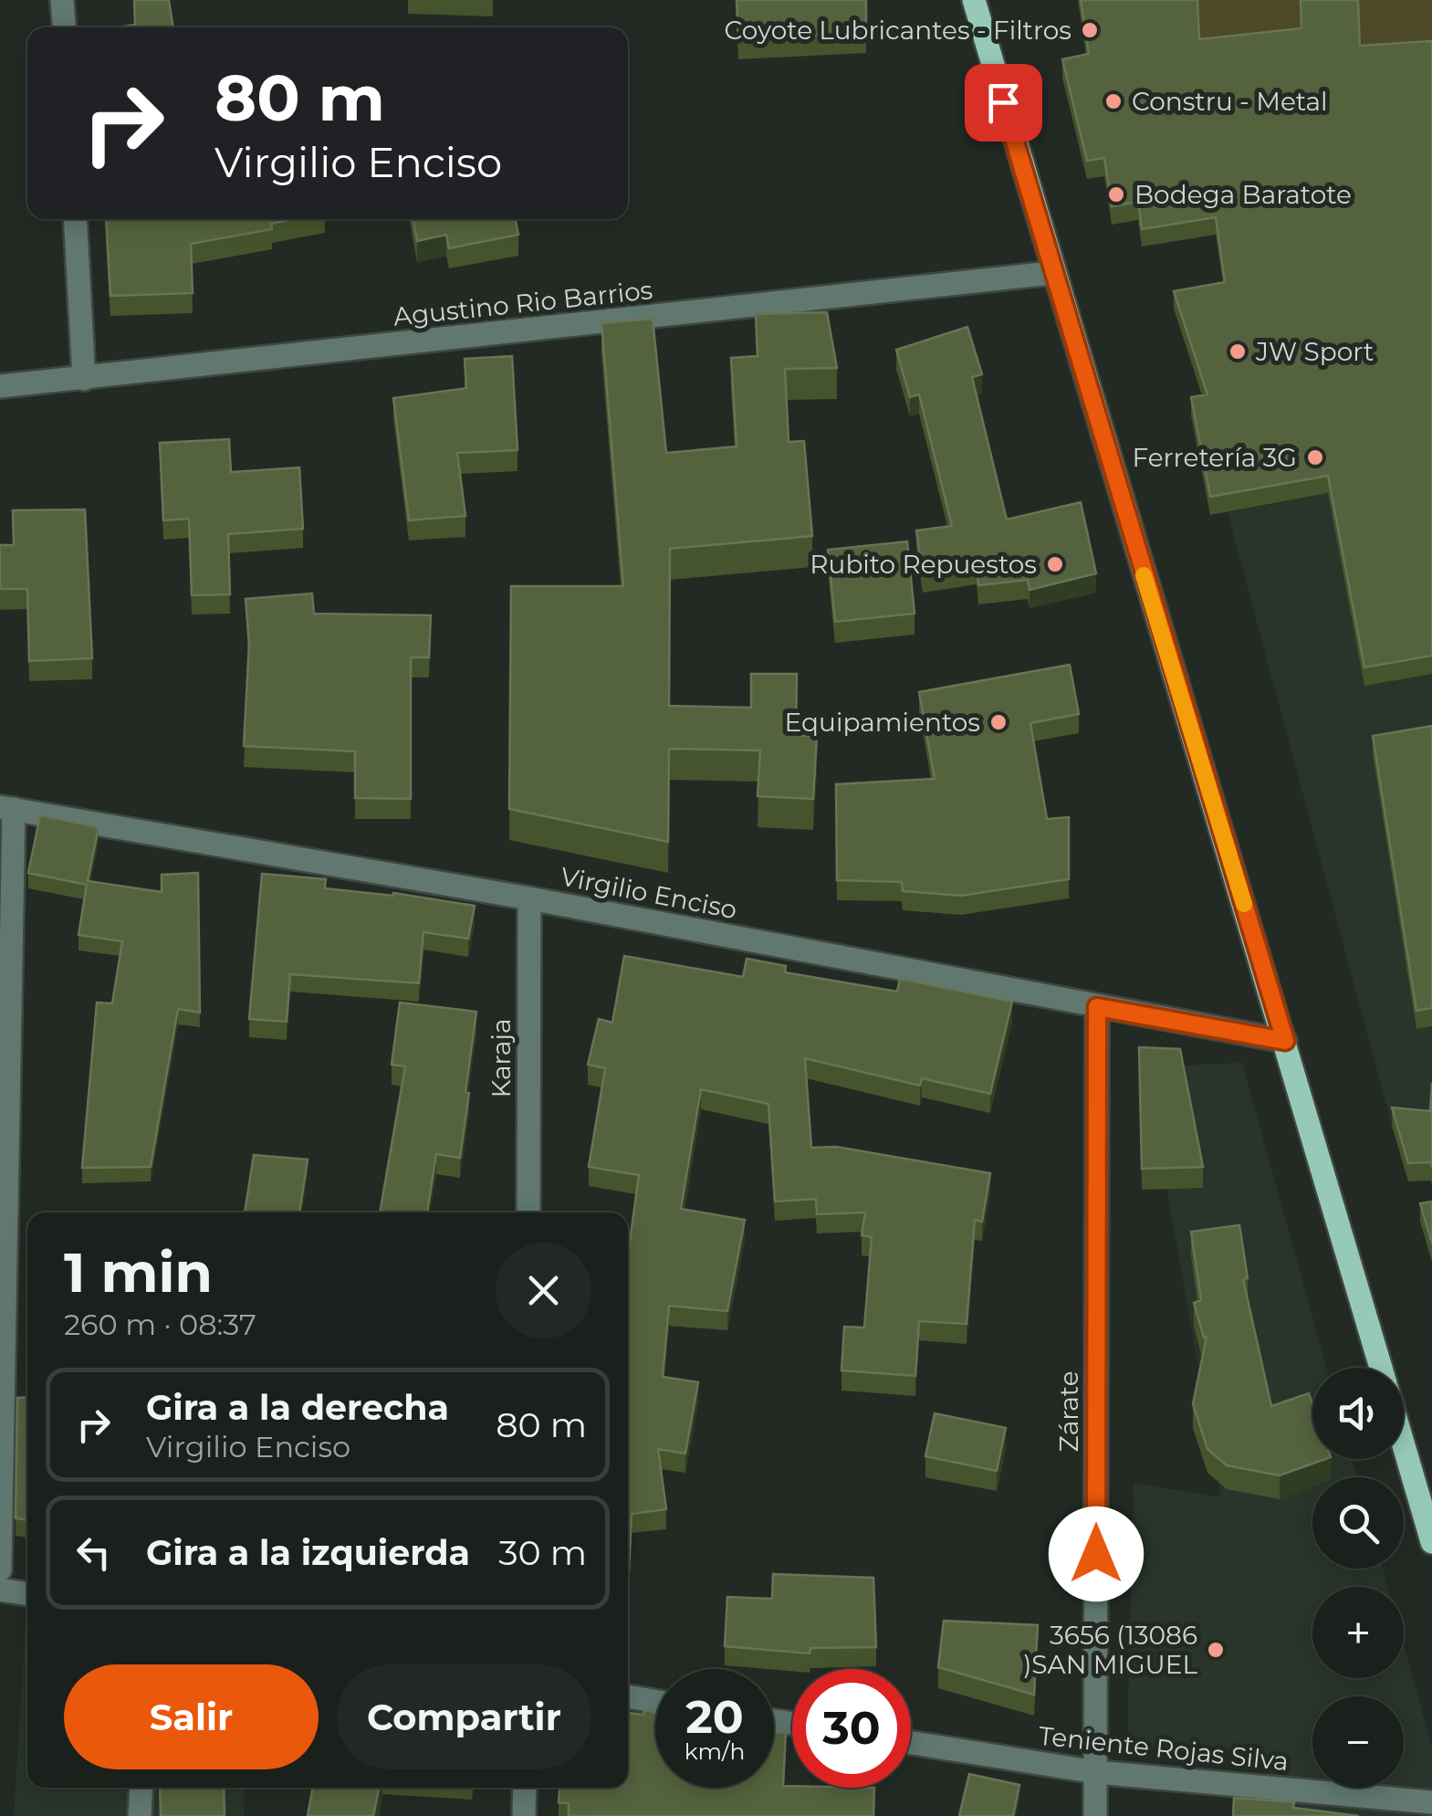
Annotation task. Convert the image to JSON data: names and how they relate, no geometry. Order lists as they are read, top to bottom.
{
  "streets": {
    "street": [
      "Agustino Rio Barrios",
      "Virgilio Enciso",
      "Karaja",
      "Zárate",
      "Teniente Rojas Silva"
    ]
  },
  "crossings": [
    ["Virgilio Enciso", "Karaja"],
    ["Virgilio Enciso", "Zárate"],
    ["Zárate", "Teniente Rojas Silva"]
  ],
  "places": [
    "Coyote Lubricantes - Filtros",
    "Constru - Metal",
    "Bodega Baratote",
    "JW Sport",
    "Ferretería 3G",
    "Rubito Repuestos",
    "Equipamientos",
    "3656 (13086 )SAN MIGUEL"
  ],
  "page": {
    "turn": ["80 m", "Virgilio Enciso"],
    "heading": ["1 min", "260 m · 08:37"],
    "map_buttons": ["+", "−"],
    "list": [
      {
        "name": "Gira a la derecha",
        "note": "Virgilio Enciso",
        "value": "80 m"
      },
      {
        "name": "Gira a la izquierda",
        "value": "30 m"
      }
    ],
    "buttons": ["Salir", "Compartir"],
    "speed": "20 km/h",
    "limit": "30"
  }
}
